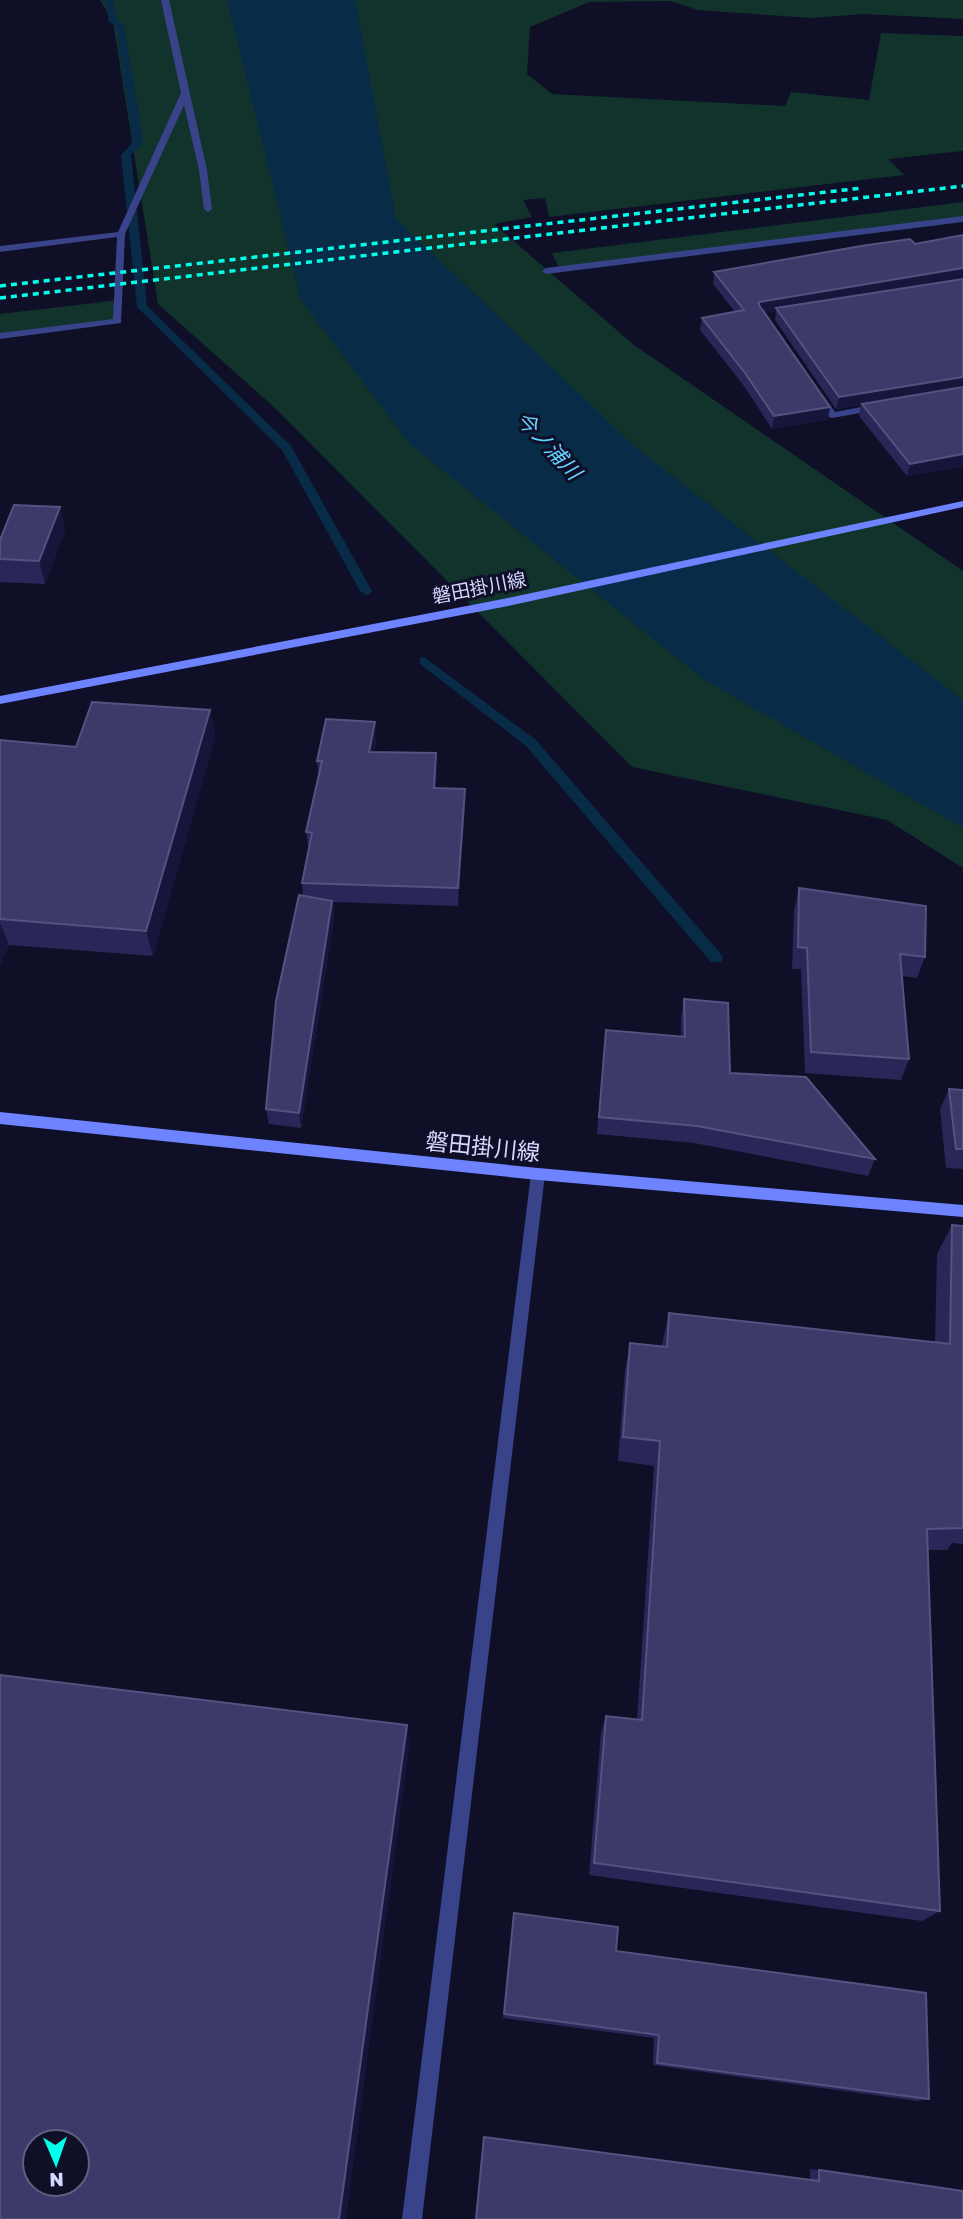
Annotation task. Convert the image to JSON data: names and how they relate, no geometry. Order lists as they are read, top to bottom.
{
  "streets": {
    "main road": ["磐田掛川線"]
  },
  "water": ["今ノ浦川"],
  "north": "bottom"
}
